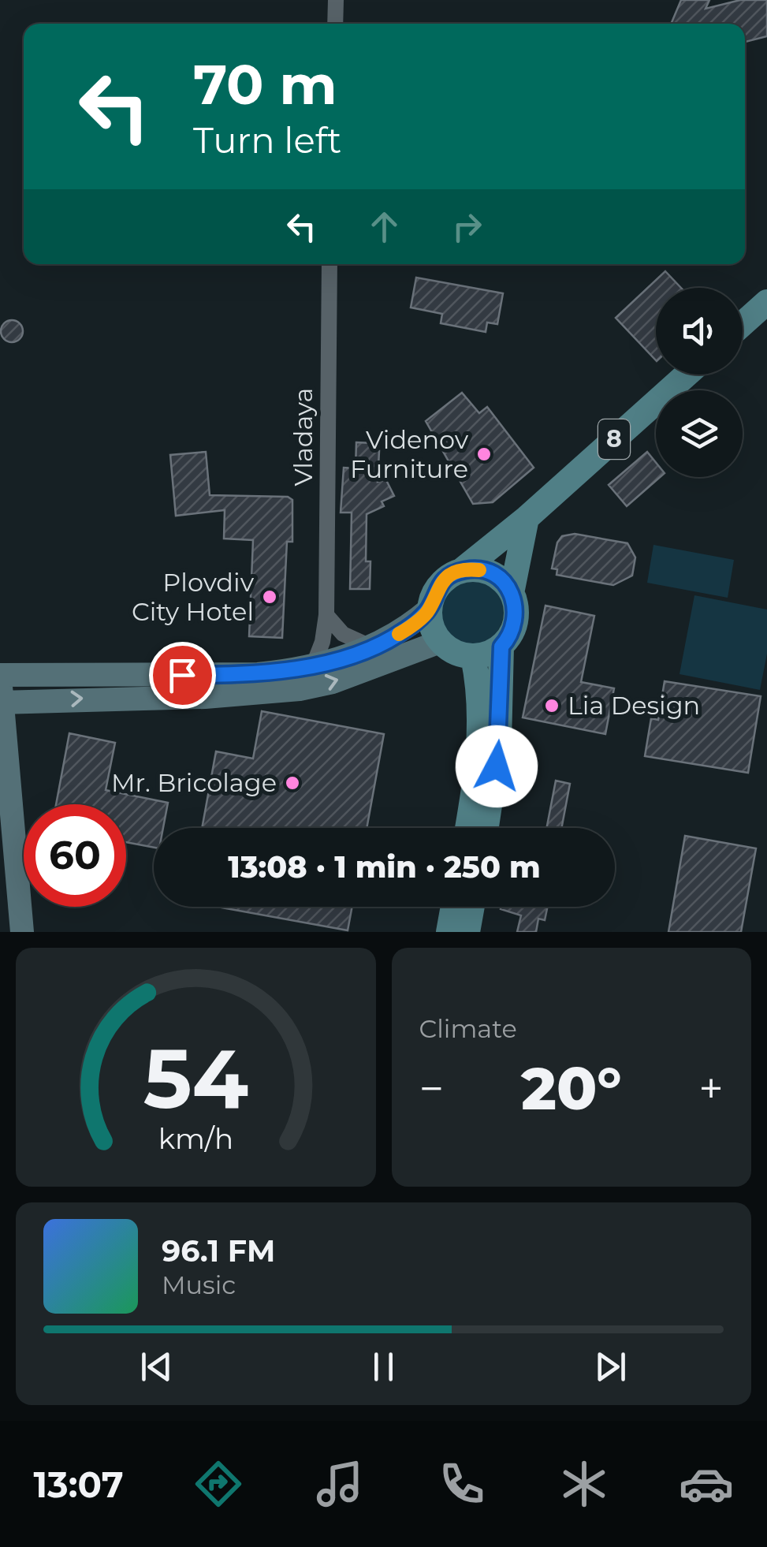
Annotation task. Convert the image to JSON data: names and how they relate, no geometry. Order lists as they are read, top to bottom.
{
  "streets": {
    "main road": ["8"],
    "street": ["Vladaya"]
  },
  "places": [
    "Videnov Furniture",
    "Plovdiv City Hotel",
    "Lia Design",
    "Mr. Bricolage"
  ],
  "page": {
    "turn": ["70 m", "Turn left"],
    "limit": "60",
    "trip": "13:08 · 1 min · 250 m",
    "tile": "Climate",
    "heat": ["−", "20°", "+"],
    "song": ["96.1 FM", "Music"],
    "tabs": "13:07",
    "gauge": ["54", "km/h"]
  }
}
